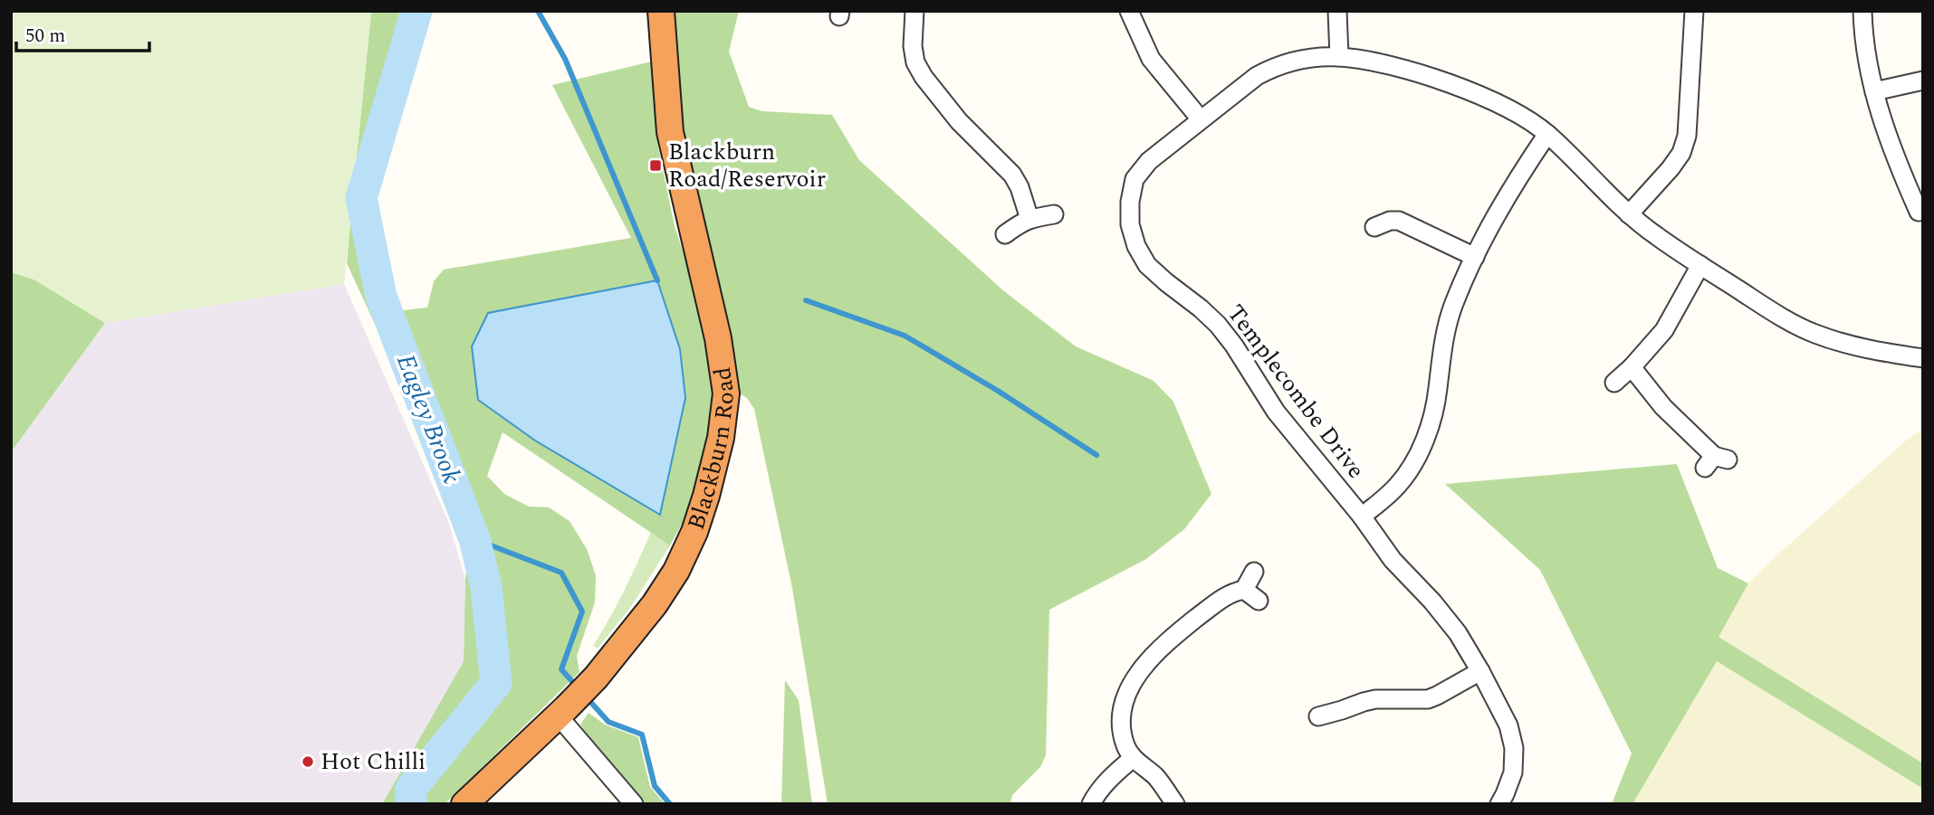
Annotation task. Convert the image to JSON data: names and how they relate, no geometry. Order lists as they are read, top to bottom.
{
  "streets": {
    "highway": ["Blackburn Road"],
    "street": ["Templecombe Drive"]
  },
  "water": ["Eagley Brook"],
  "places": {
    "transit": ["Blackburn Road/Reservoir"],
    "other": ["Hot Chilli"]
  },
  "scale_bar": "50 m"
}
